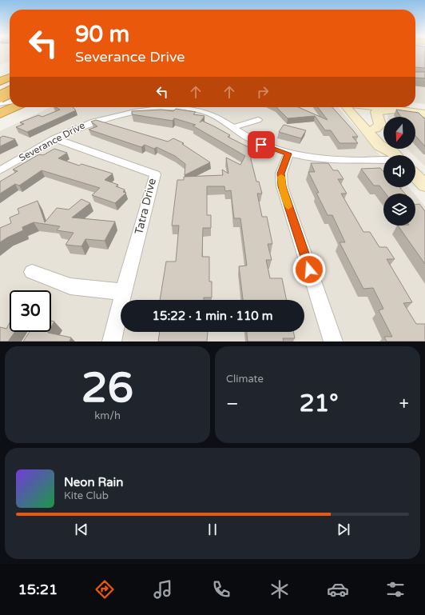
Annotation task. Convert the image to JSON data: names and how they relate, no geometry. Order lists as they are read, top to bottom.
{
  "streets": {
    "street": ["Severance Drive", "Tatra Drive"]
  },
  "crossings": [
    ["Severance Drive", "Tatra Drive"]
  ],
  "north": "bottom",
  "page": {
    "turn": ["90 m", "Severance Drive"],
    "limit": "30",
    "trip": "15:22 · 1 min · 110 m",
    "tile": [
      ["26", "km/h"],
      "Climate"
    ],
    "heat": ["−", "21°", "+"],
    "song": ["Neon Rain", "Kite Club"],
    "tabs": "15:21"
  }
}
